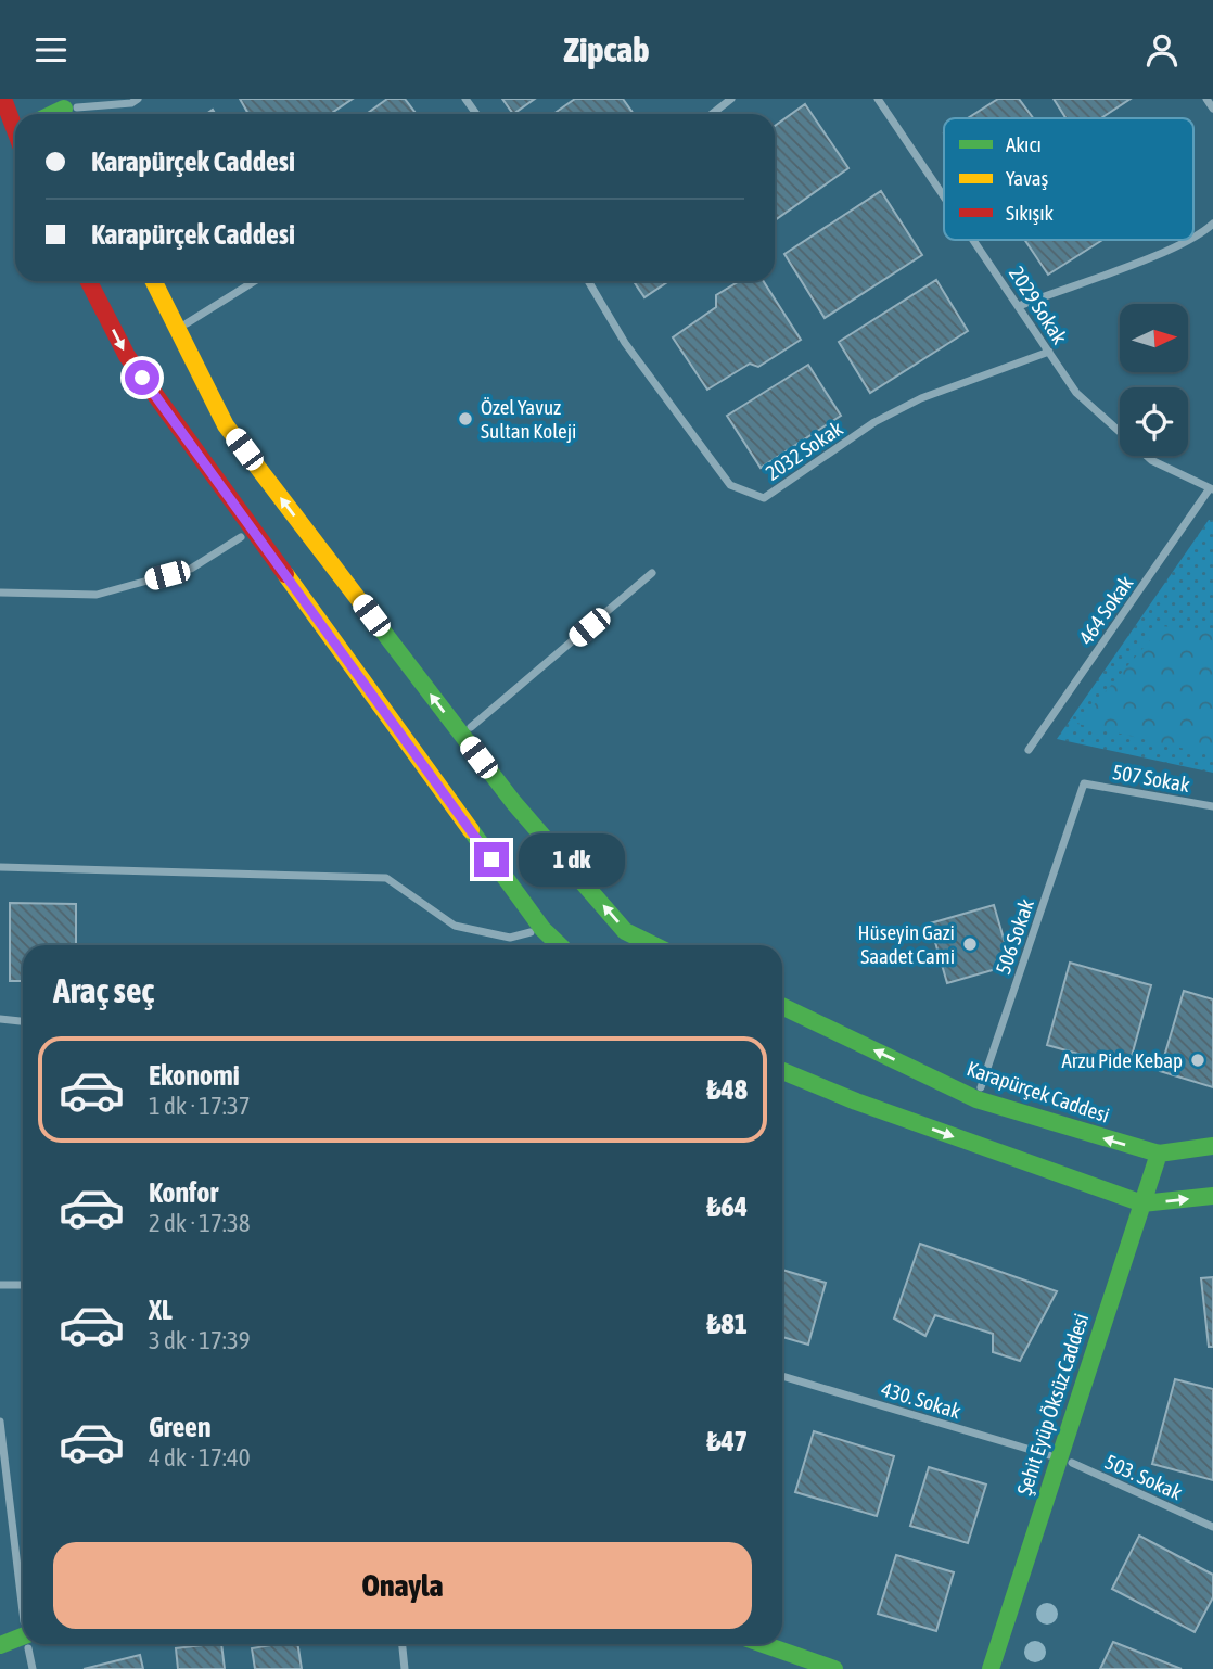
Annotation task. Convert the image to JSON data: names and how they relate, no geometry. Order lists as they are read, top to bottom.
{
  "streets": {
    "main road": ["Karapürçek Caddesi", "Şehit Eyüp Öksüz Caddesi"],
    "street": [
      "2029 Sokak",
      "2032 Sokak",
      "464 Sokak",
      "507 Sokak",
      "506 Sokak",
      "430. Sokak",
      "503. Sokak"
    ]
  },
  "crossings": [
    ["2029 Sokak", "2032 Sokak"],
    ["2029 Sokak", "464 Sokak"],
    ["507 Sokak", "506 Sokak"],
    ["506 Sokak", "Karapürçek Caddesi"],
    ["Karapürçek Caddesi", "Şehit Eyüp Öksüz Caddesi"],
    ["430. Sokak", "Şehit Eyüp Öksüz Caddesi"],
    ["430. Sokak", "503. Sokak"],
    ["Şehit Eyüp Öksüz Caddesi", "503. Sokak"]
  ],
  "places": ["Özel Yavuz Sultan Koleji", "Hüseyin Gazi Saadet Cami", "Arzu Pide Kebap"],
  "legend": ["Akıcı", "Yavaş", "Sıkışık"],
  "north": "right",
  "page": {
    "header": "Zipcab",
    "banner": ["Karapürçek Caddesi", "Karapürçek Caddesi"],
    "bubble": "1 dk",
    "heading": "Araç seç",
    "list": [
      {
        "name": "Ekonomi",
        "note": "1 dk · 17:37",
        "value": "₺48"
      },
      {
        "name": "Konfor",
        "note": "2 dk · 17:38",
        "value": "₺64"
      },
      {
        "name": "XL",
        "note": "3 dk · 17:39",
        "value": "₺81"
      },
      {
        "name": "Green",
        "note": "4 dk · 17:40",
        "value": "₺47"
      }
    ],
    "buttons": "Onayla"
  }
}
